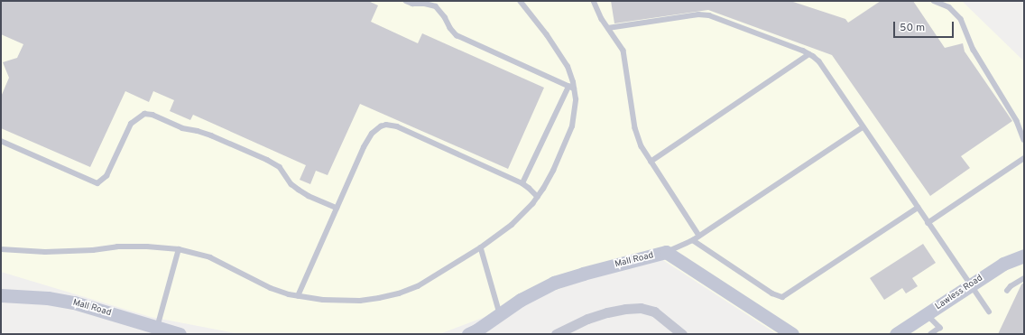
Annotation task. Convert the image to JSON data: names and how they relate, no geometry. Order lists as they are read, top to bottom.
{
  "streets": {
    "street": ["Mall Road", "Lawless Road"]
  },
  "scale_bar": "50 m"
}
